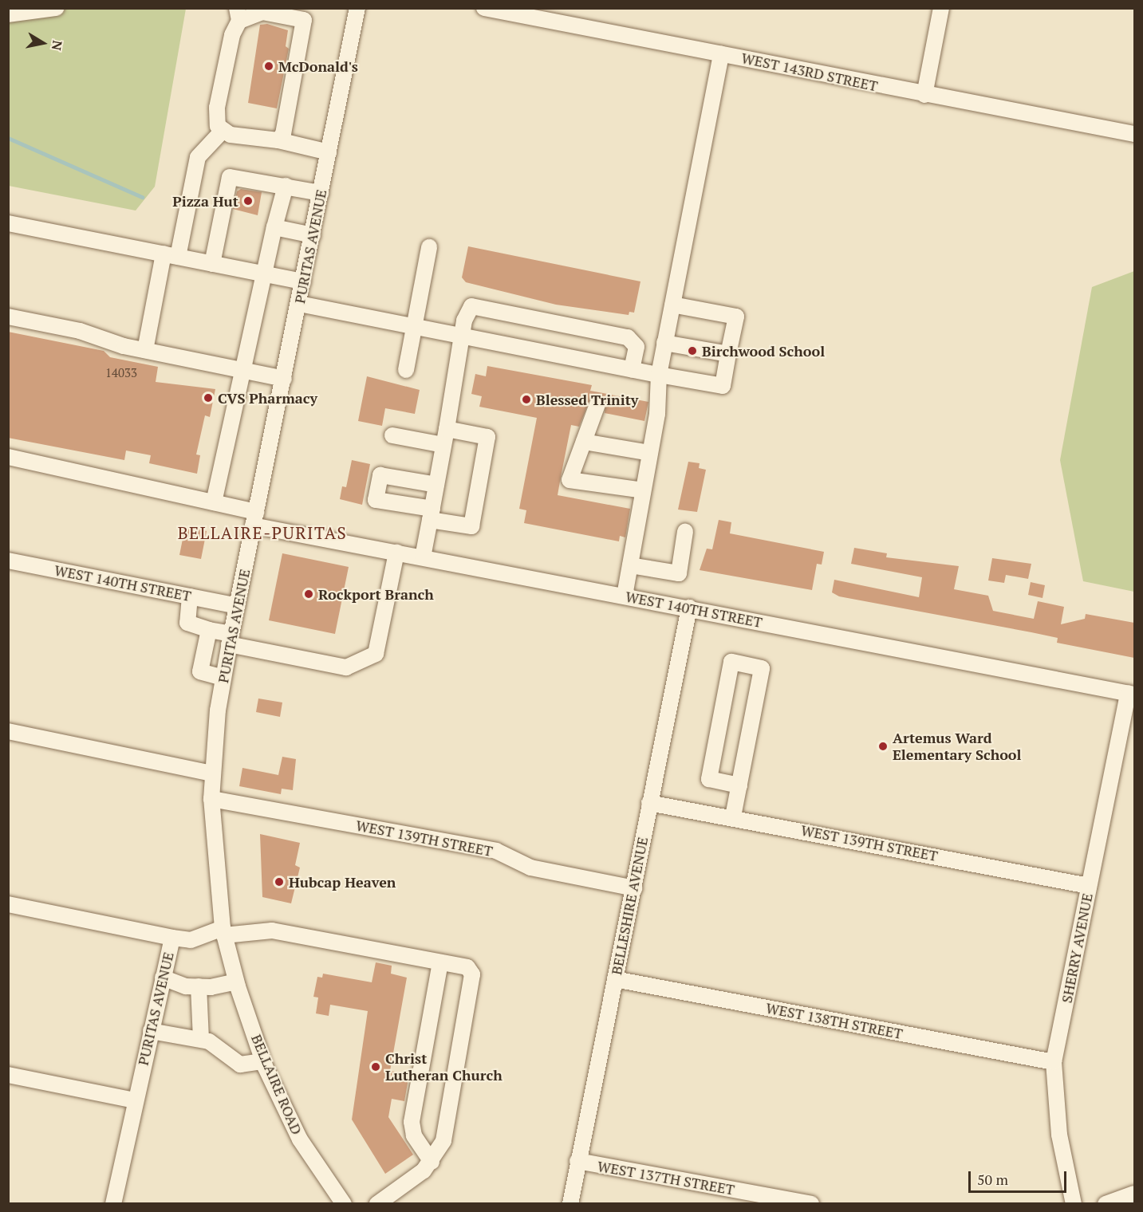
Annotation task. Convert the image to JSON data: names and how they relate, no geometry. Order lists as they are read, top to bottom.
{
  "streets": {
    "street": [
      "WEST 143RD STREET",
      "PURITAS AVENUE",
      "WEST 140TH STREET",
      "WEST 139TH STREET",
      "BELLESHIRE AVENUE",
      "SHERRY AVENUE",
      "WEST 138TH STREET",
      "BELLAIRE ROAD",
      "WEST 137TH STREET"
    ]
  },
  "crossings": [
    ["PURITAS AVENUE", "WEST 140TH STREET"],
    ["PURITAS AVENUE", "WEST 139TH STREET"],
    ["PURITAS AVENUE", "BELLAIRE ROAD"],
    ["WEST 140TH STREET", "BELLESHIRE AVENUE"],
    ["WEST 140TH STREET", "SHERRY AVENUE"],
    ["WEST 139TH STREET", "BELLESHIRE AVENUE"],
    ["WEST 139TH STREET", "SHERRY AVENUE"],
    ["BELLESHIRE AVENUE", "WEST 138TH STREET"],
    ["BELLESHIRE AVENUE", "WEST 137TH STREET"],
    ["SHERRY AVENUE", "WEST 138TH STREET"]
  ],
  "districts": ["BELLAIRE-PURITAS"],
  "places": [
    "McDonald's",
    "Pizza Hut",
    "Birchwood School",
    "CVS Pharmacy",
    "Blessed Trinity",
    "Rockport Branch",
    "Artemus Ward Elementary School",
    "Hubcap Heaven",
    "Christ Lutheran Church"
  ],
  "house_numbers": ["14033"],
  "scale_bar": "50 m",
  "north": "right"
}
